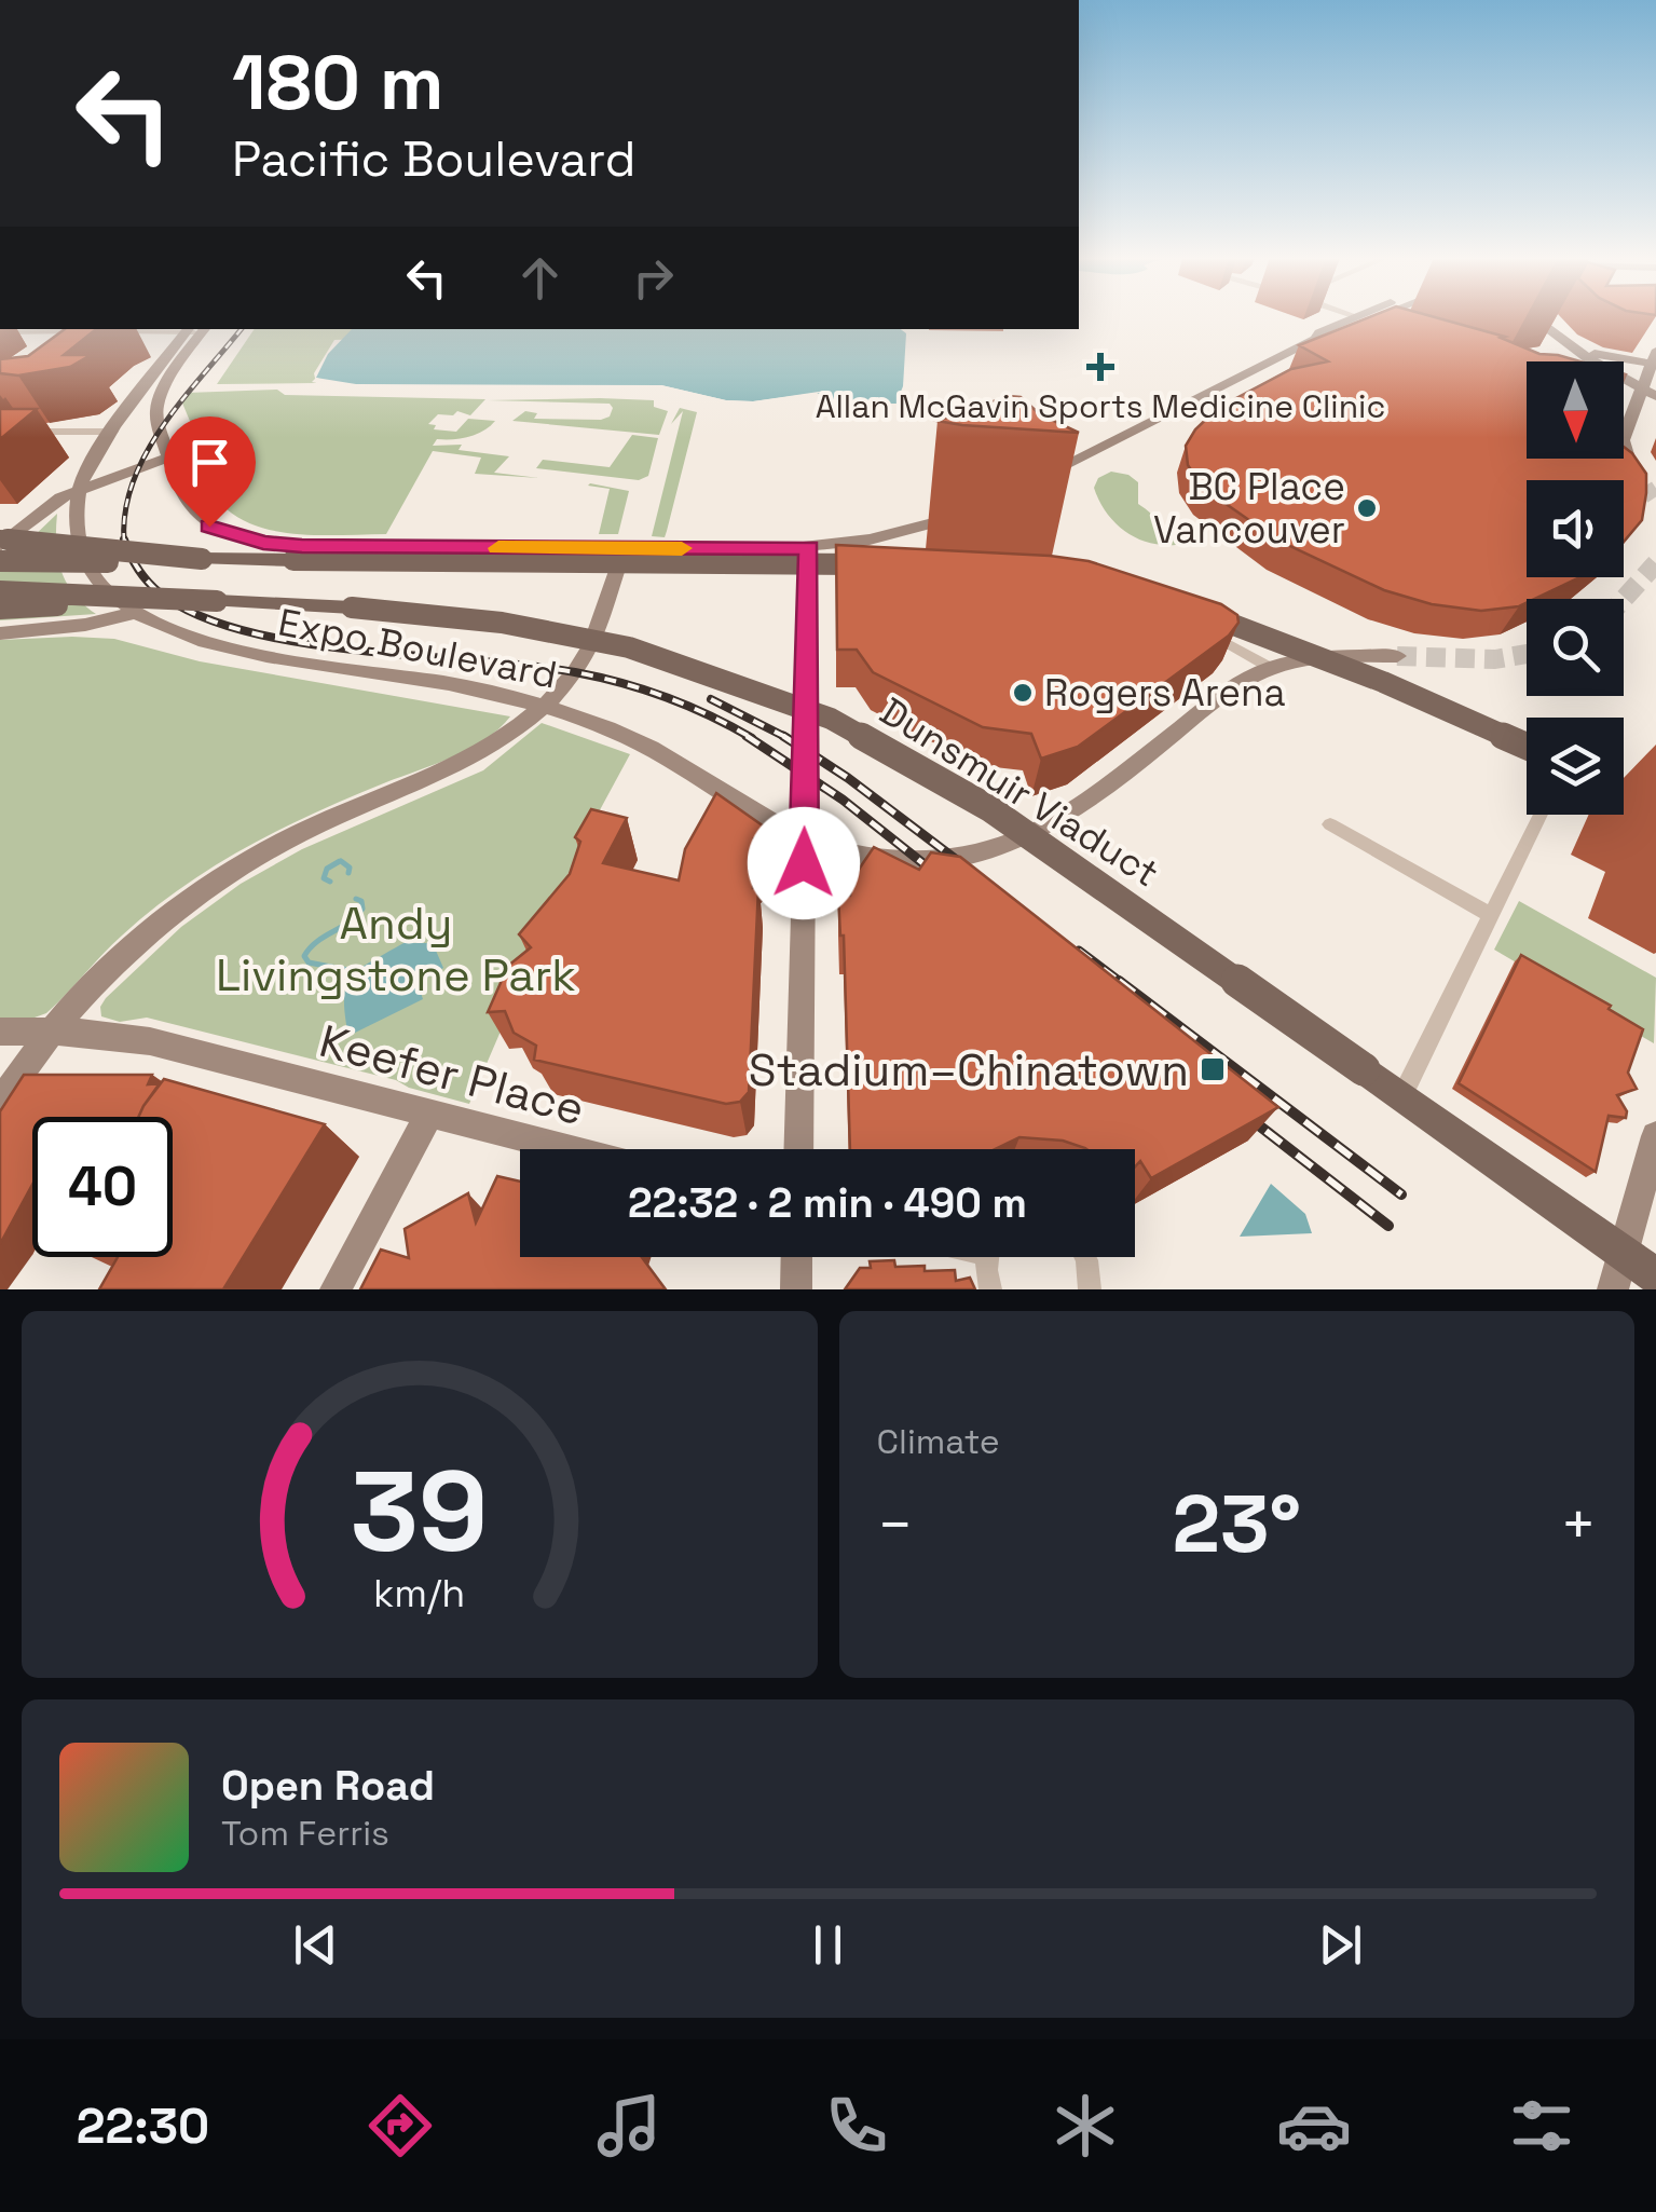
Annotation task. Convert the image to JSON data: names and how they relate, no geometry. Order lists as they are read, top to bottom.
{
  "streets": {
    "main road": ["Expo Boulevard", "Dunsmuir Viaduct", "Keefer Place"]
  },
  "parks": ["Andy Livingstone Park"],
  "places": {
    "health": ["Allan McGavin Sports Medicine Clinic"],
    "other": ["BC Place Vancouver", "Rogers Arena"],
    "transit": ["Stadium–Chinatown"]
  },
  "north": "bottom",
  "page": {
    "turn": ["180 m", "Pacific Boulevard"],
    "limit": "40",
    "trip": "22:32 · 2 min · 490 m",
    "tile": "Climate",
    "heat": ["−", "23°", "+"],
    "song": ["Open Road", "Tom Ferris"],
    "tabs": "22:30",
    "gauge": ["39", "km/h"]
  }
}
